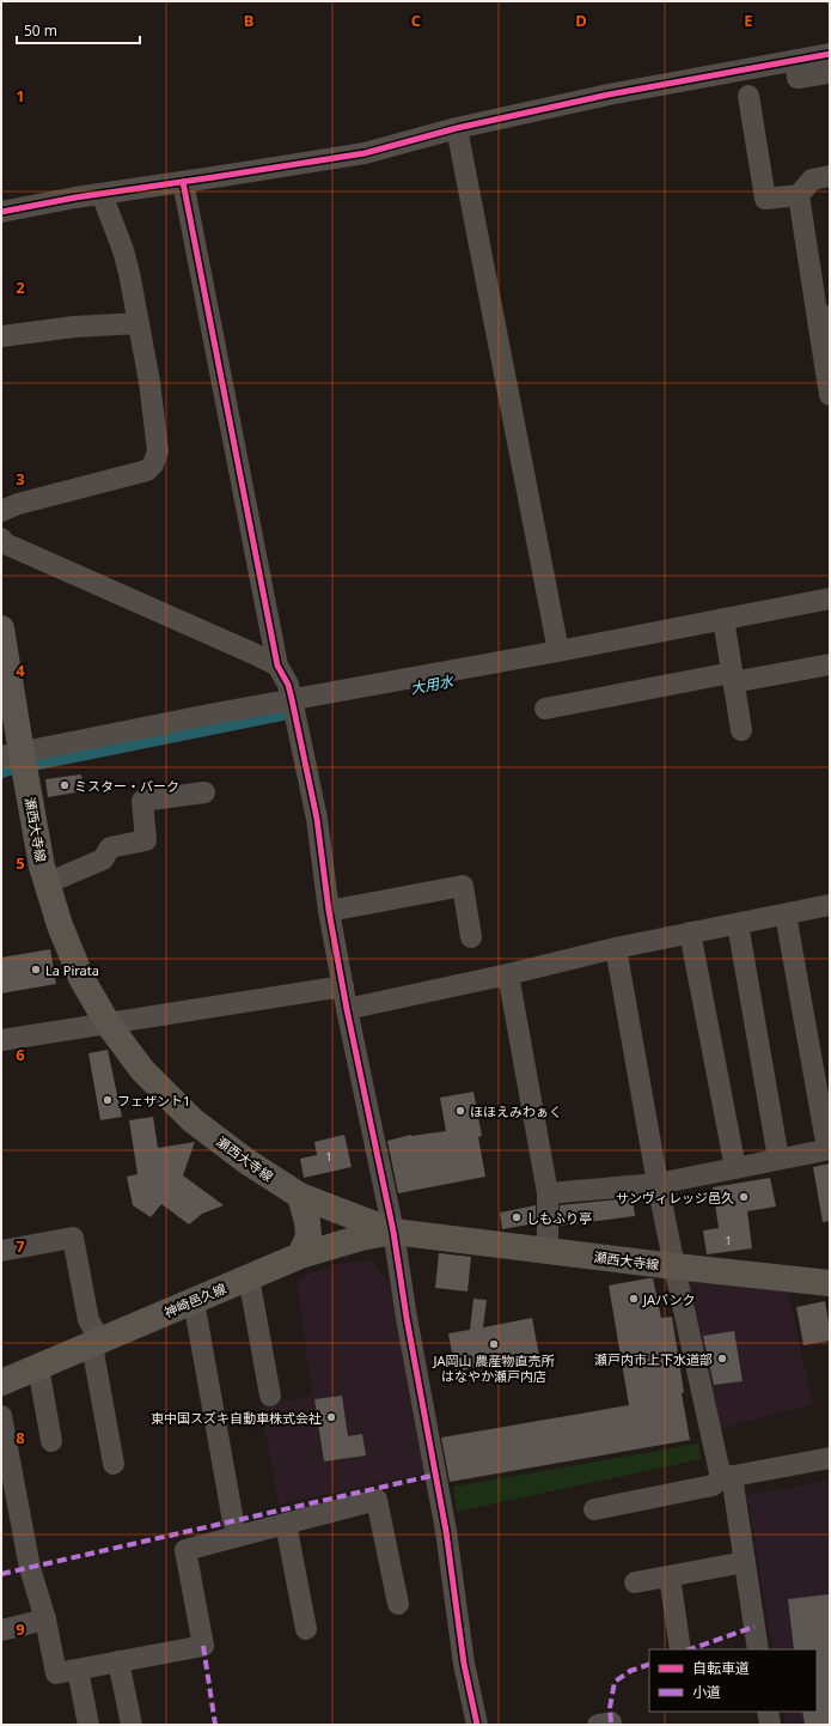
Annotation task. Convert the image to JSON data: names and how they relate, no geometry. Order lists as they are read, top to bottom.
{
  "streets": {
    "main road": ["瀬西大寺線", "神崎邑久線"]
  },
  "crossings": [
    ["瀬西大寺線", "神崎邑久線"]
  ],
  "water": ["大用水"],
  "places": [
    "ミスター・バーク",
    "La Pirata",
    "フェザント1",
    "ほほえみわぁく",
    "サンヴィレッジ邑久",
    "しもふり亭",
    "JAバンク",
    "JA岡山 農産物直売所 はなやか瀬戸内店",
    "瀬戸内市上下水道部",
    "東中国スズキ自動車株式会社"
  ],
  "house_numbers": ["1", "1"],
  "legend": ["自転車道", "小道"],
  "scale_bar": "50 m",
  "grid": {
    "columns": [
      "B",
      "C",
      "D",
      "E"
    ],
    "rows": [
      "1",
      "2",
      "3",
      "4",
      "5",
      "6",
      "7",
      "8",
      "9"
    ]
  }
}
